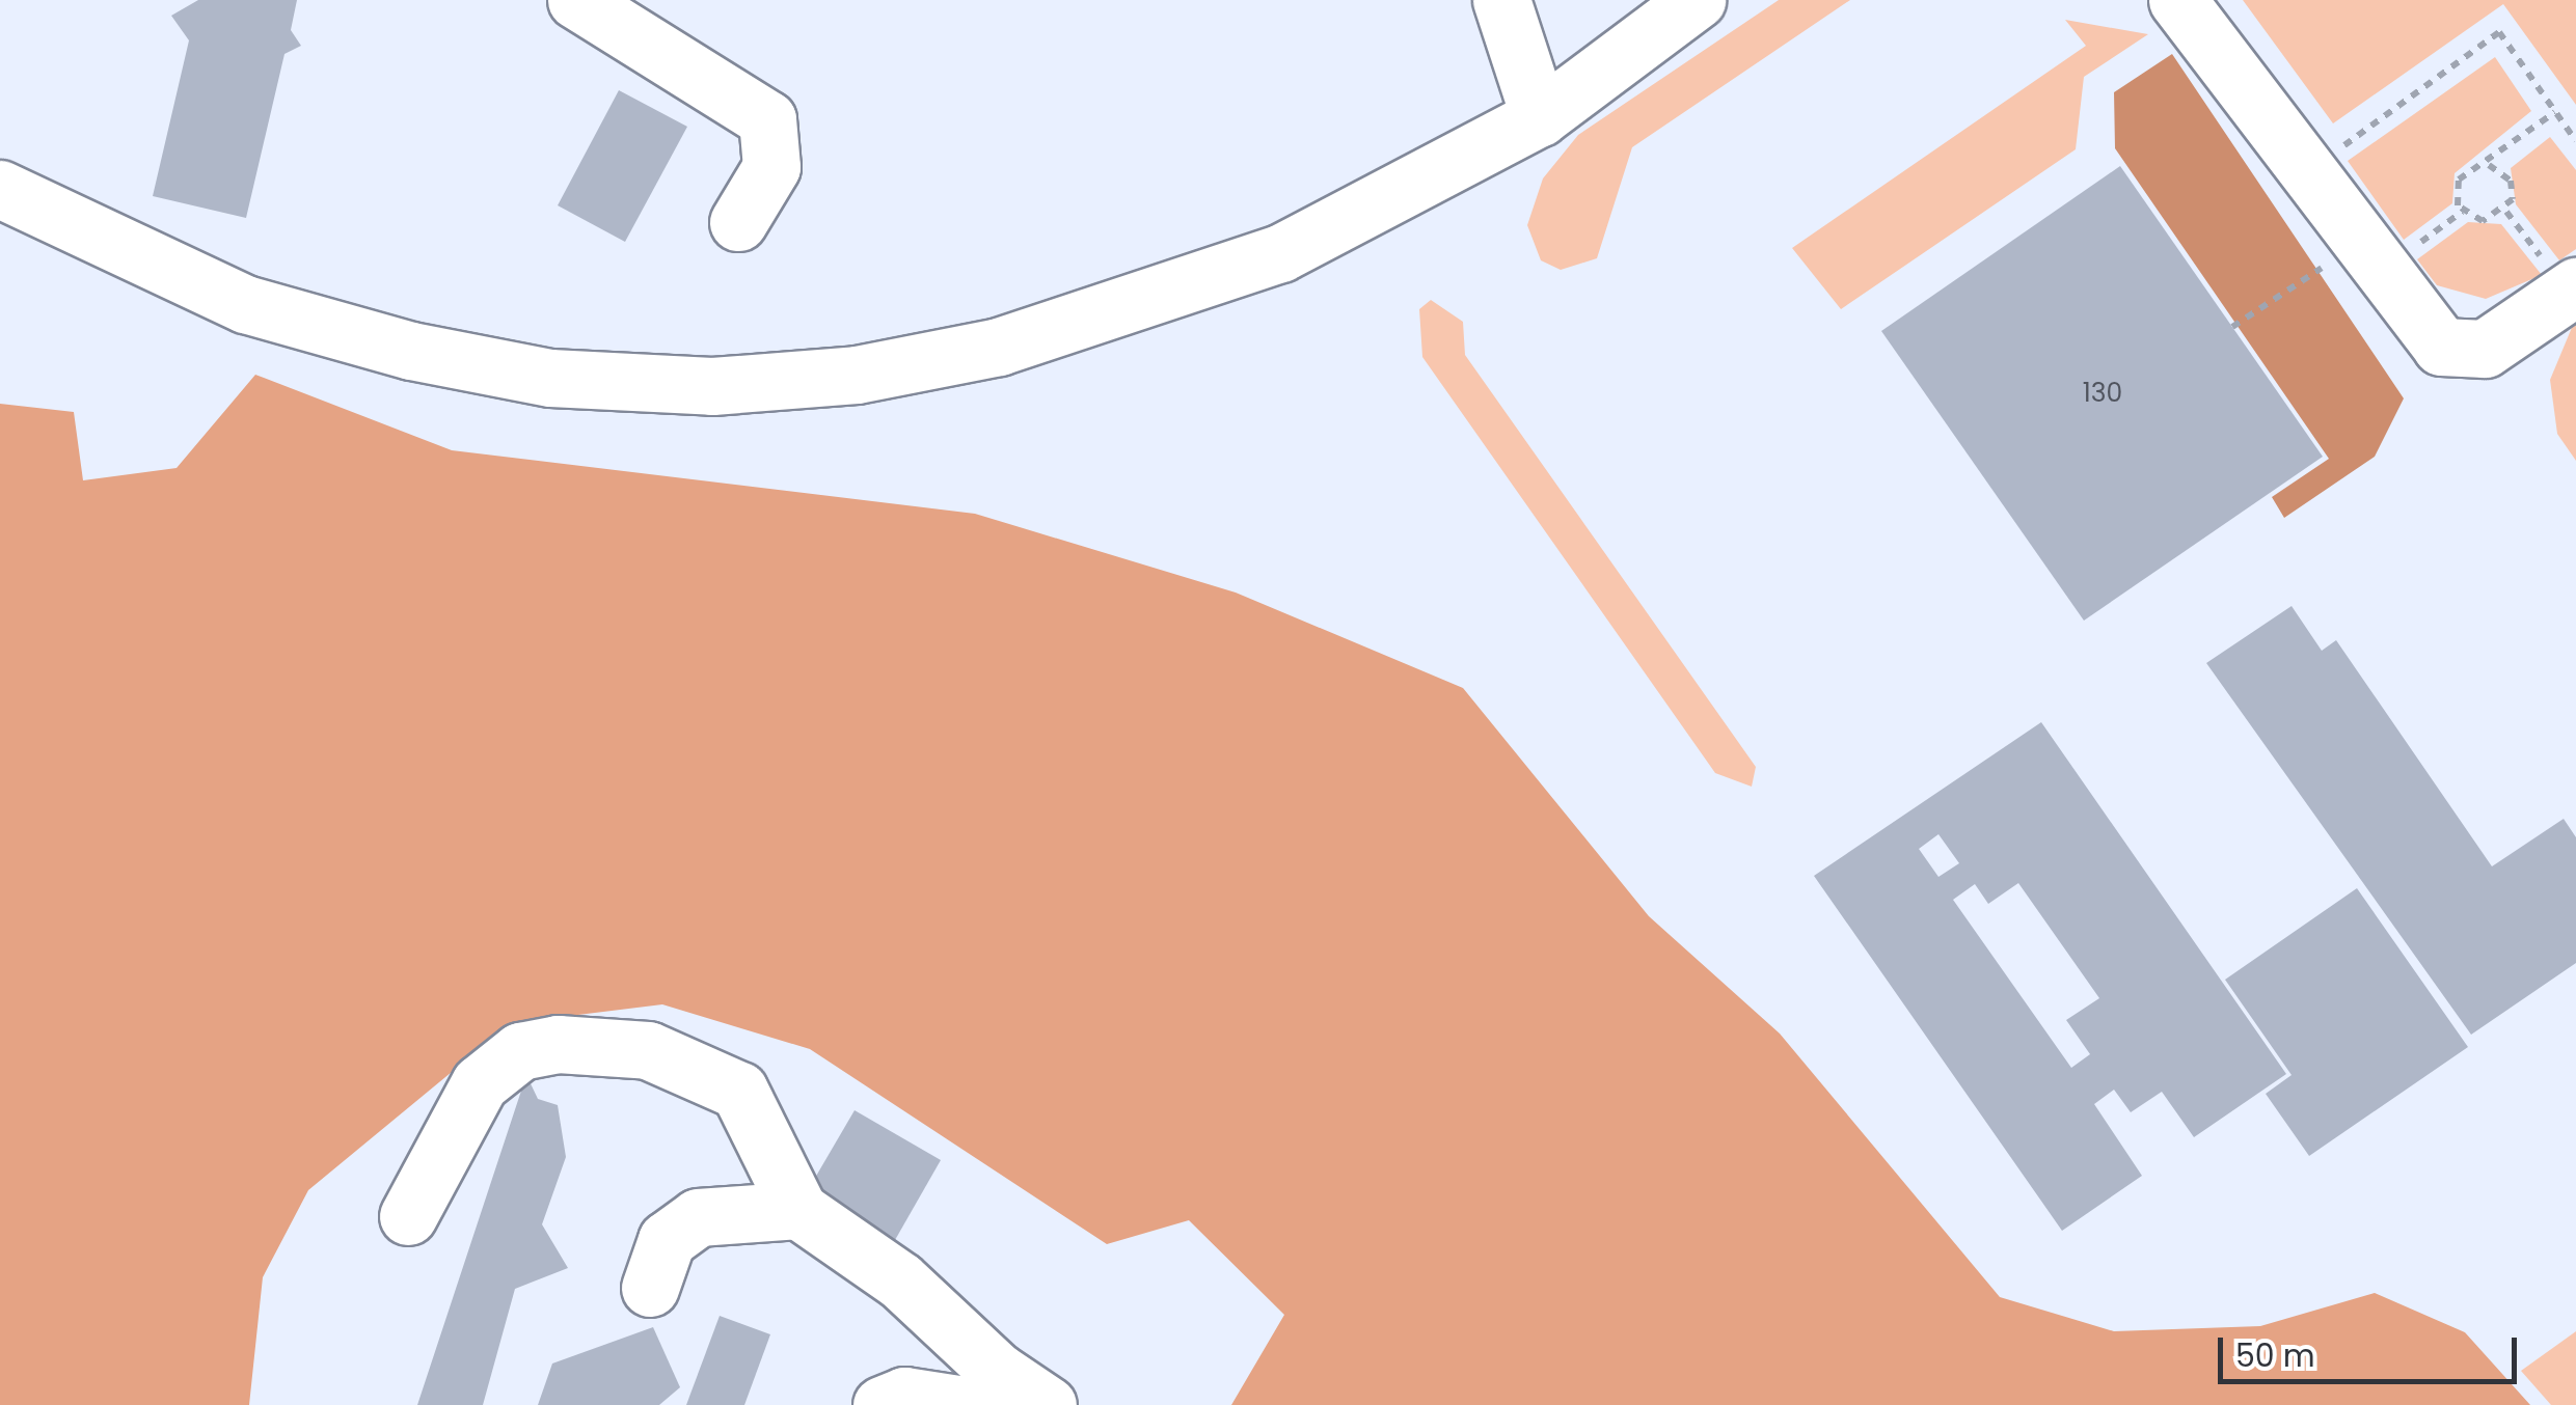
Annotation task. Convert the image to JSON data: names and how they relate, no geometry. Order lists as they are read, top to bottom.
{
  "house_numbers": ["130"],
  "scale_bar": "50 m"
}
